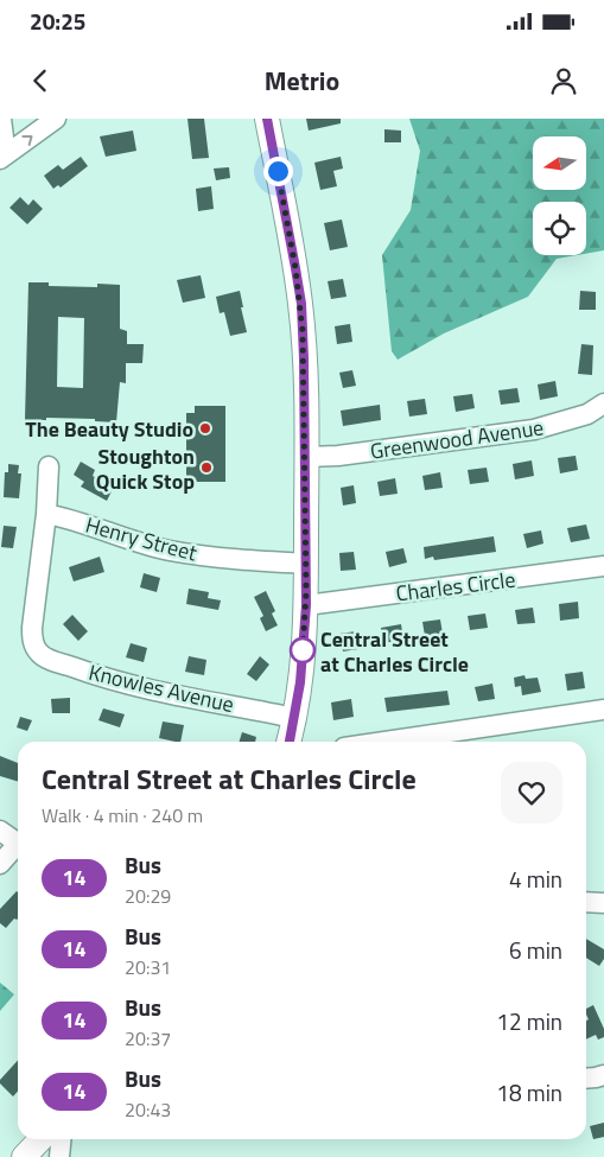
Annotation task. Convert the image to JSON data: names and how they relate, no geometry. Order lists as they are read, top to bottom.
{
  "streets": {
    "street": [
      "Greenwood Avenue",
      "Henry Street",
      "Charles Circle",
      "Knowles Avenue"
    ]
  },
  "crossings": [
    ["Henry Street", "Knowles Avenue"]
  ],
  "places": ["The Beauty Studio", "Stoughton Quick Stop", "Central Street at Charles Circle"],
  "lines": ["bus line 14"],
  "north": "left",
  "page": {
    "status": "20:25",
    "header": "Metrio",
    "heading": ["Central Street at Charles Circle", "Walk · 4 min · 240 m"],
    "list": [
      {
        "mark": "14",
        "name": "Bus",
        "note": "20:29",
        "value": "4 min"
      },
      {
        "mark": "14",
        "name": "Bus",
        "note": "20:31",
        "value": "6 min"
      },
      {
        "mark": "14",
        "name": "Bus",
        "note": "20:37",
        "value": "12 min"
      },
      {
        "mark": "14",
        "name": "Bus",
        "note": "20:43",
        "value": "18 min"
      }
    ]
  }
}
